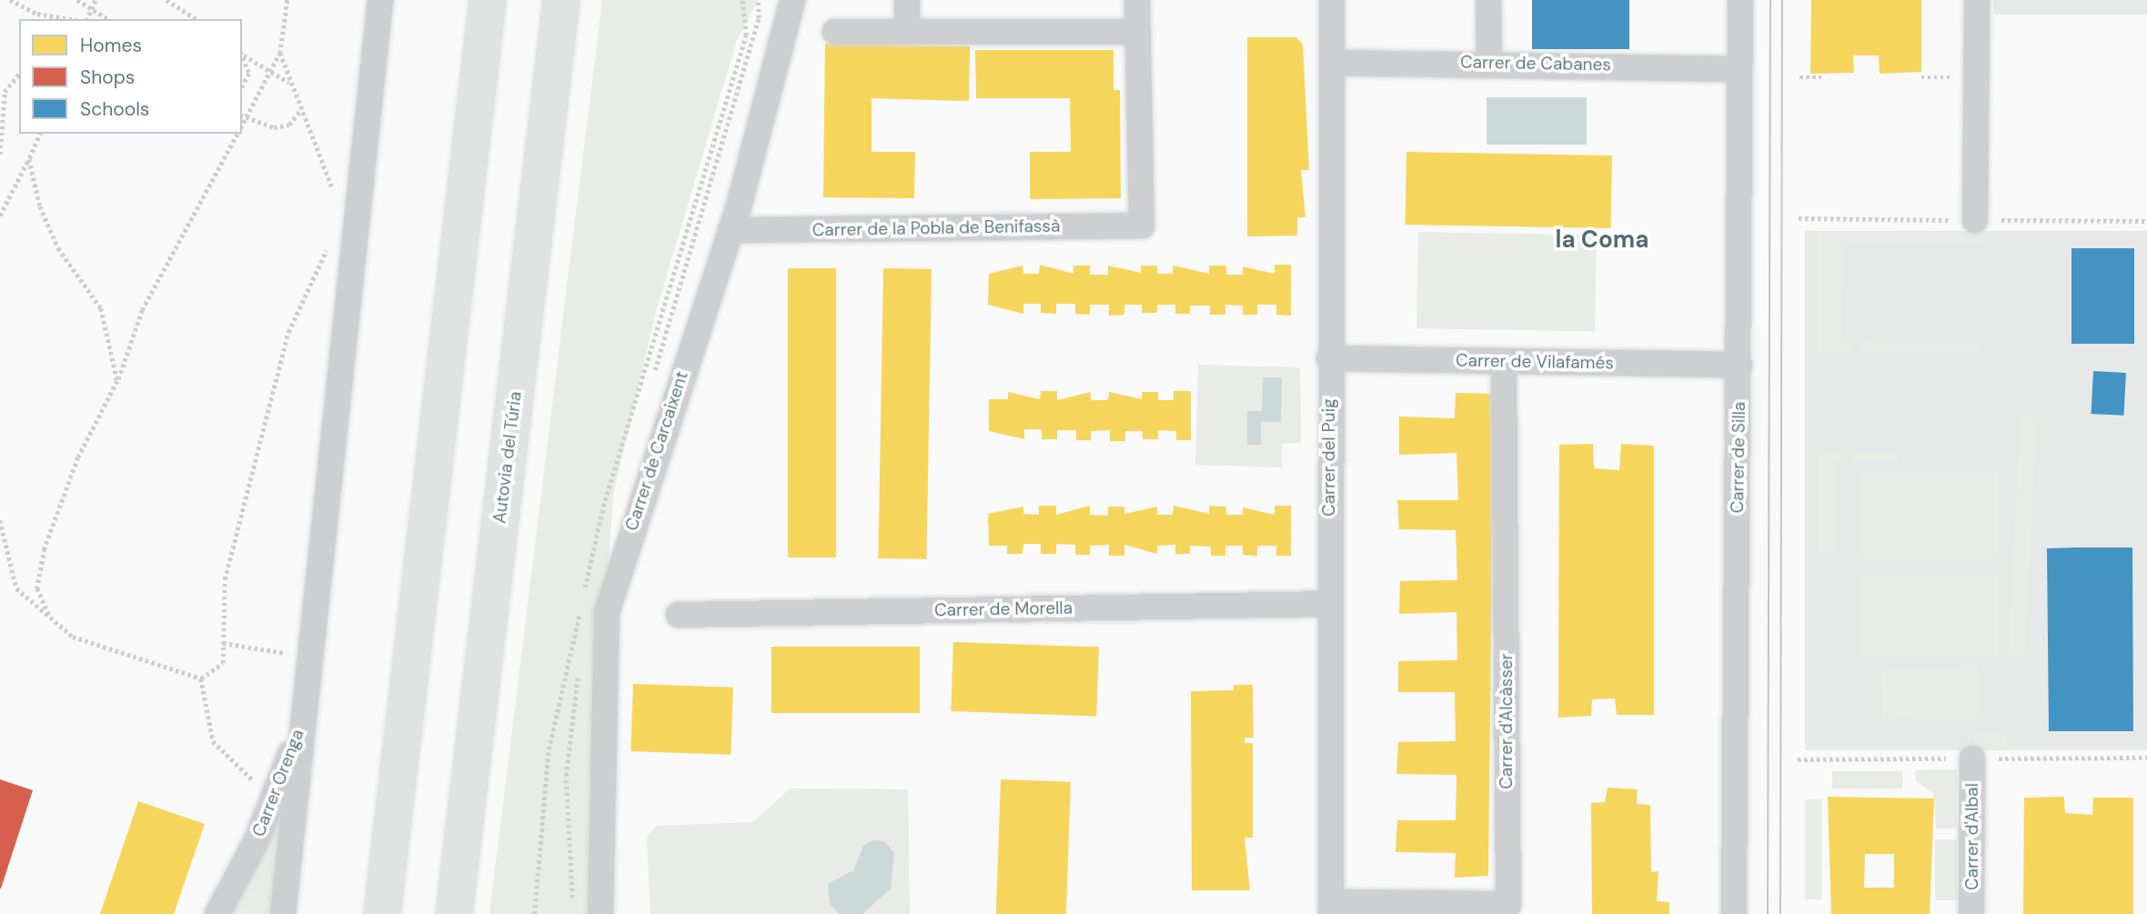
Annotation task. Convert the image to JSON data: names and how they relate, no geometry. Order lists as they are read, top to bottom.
{
  "streets": {
    "highway": ["Autovia del Túria"],
    "street": [
      "Carrer de Cabanes",
      "Carrer de la Pobla de Benifassà",
      "Carrer de Vilafamés",
      "Carrer de Carcaixent",
      "Carrer del Puig",
      "Carrer de Silla",
      "Carrer de Morella",
      "Carrer d'Alcàsser",
      "Carrer Orenga",
      "Carrer d'Albal"
    ]
  },
  "crossings": [
    ["Carrer de Cabanes", "Carrer del Puig"],
    ["Carrer de Cabanes", "Carrer de Silla"],
    ["Carrer de la Pobla de Benifassà", "Carrer de Carcaixent"],
    ["Carrer de Vilafamés", "Carrer del Puig"],
    ["Carrer de Vilafamés", "Carrer de Silla"],
    ["Carrer de Vilafamés", "Carrer d'Alcàsser"],
    ["Carrer del Puig", "Carrer de Morella"],
    ["Carrer del Puig", "Carrer d'Alcàsser"]
  ],
  "districts": ["la Coma"],
  "legend": ["Homes", "Shops", "Schools"]
}
